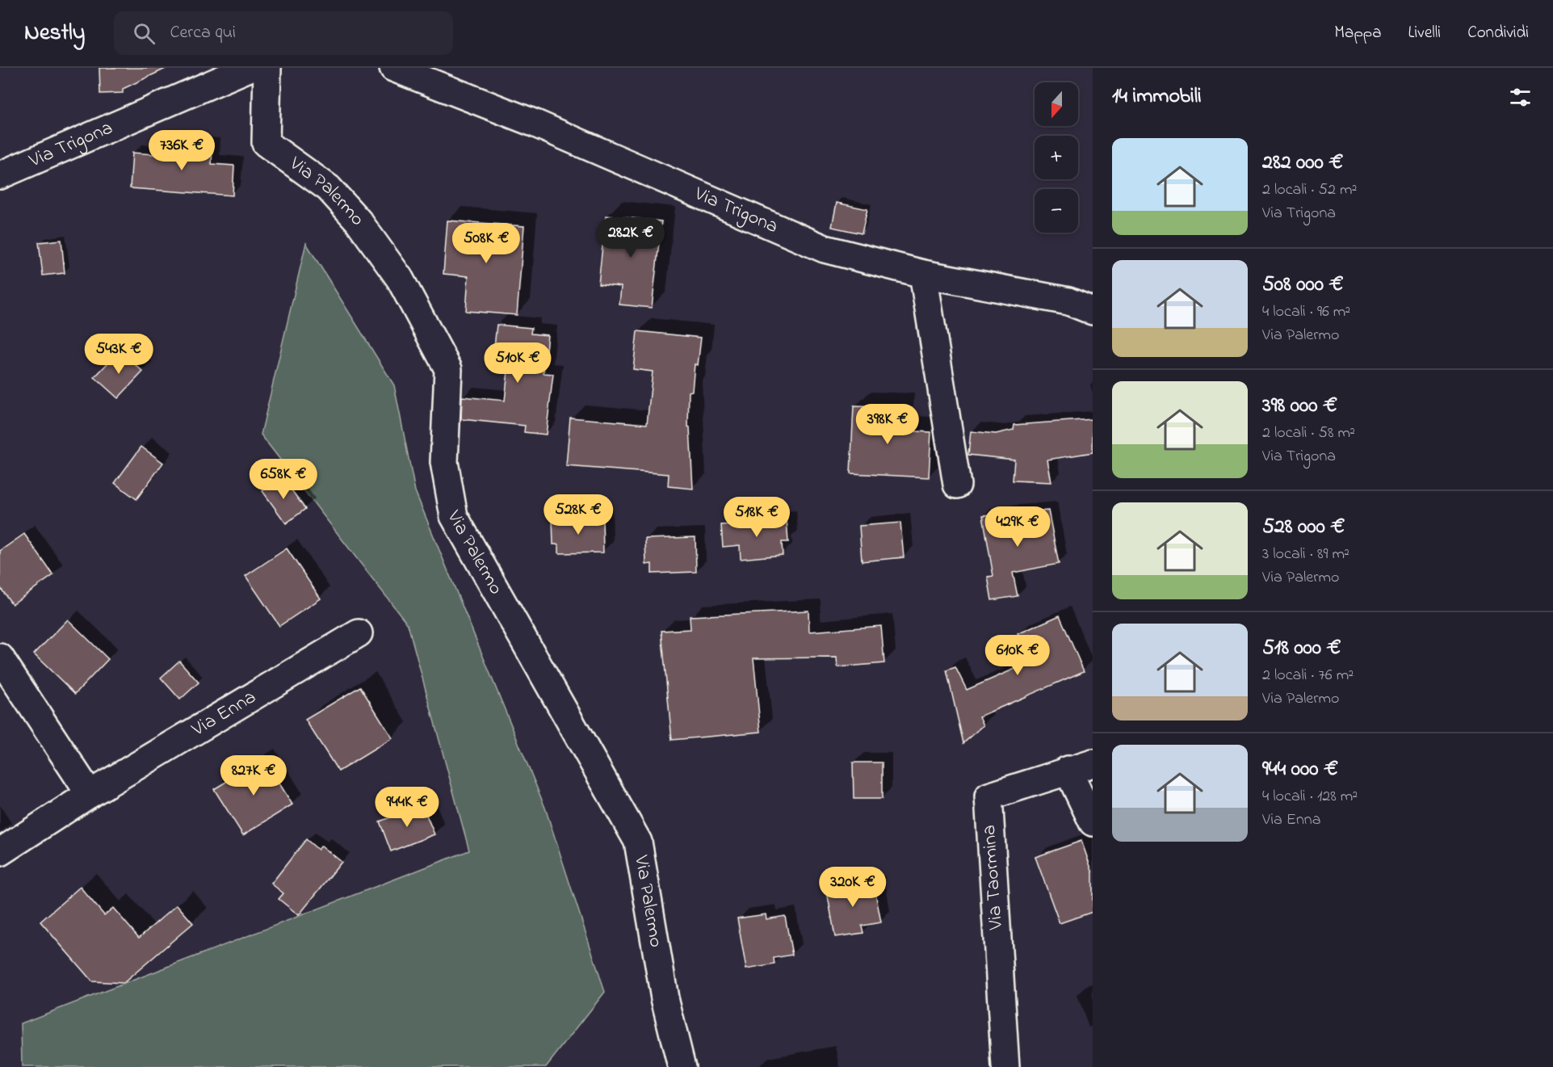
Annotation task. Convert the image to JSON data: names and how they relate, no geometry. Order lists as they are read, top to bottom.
{
  "streets": {
    "street": [
      "Via Trigona",
      "Via Palermo",
      "Via Enna",
      "Via Taormina"
    ]
  },
  "north": "bottom",
  "page": {
    "header": "Nestly",
    "search": "Cerca qui",
    "nav": ["Mappa", "Livelli", "Condividi"],
    "heading": "14 immobili",
    "map_buttons": ["+", "−"],
    "list": [
      {
        "name": "282 000 €",
        "note": "2 locali · 52 m² · Via Trigona"
      },
      {
        "name": "508 000 €",
        "note": "4 locali · 96 m² · Via Palermo"
      },
      {
        "name": "398 000 €",
        "note": "2 locali · 58 m² · Via Trigona"
      },
      {
        "name": "528 000 €",
        "note": "3 locali · 89 m² · Via Palermo"
      },
      {
        "name": "518 000 €",
        "note": "2 locali · 76 m² · Via Palermo"
      },
      {
        "name": "944 000 €",
        "note": "4 locali · 128 m² · Via Enna"
      }
    ],
    "price": [
      "736K €",
      "282K €",
      "508K €",
      "543K €",
      "510K €",
      "398K €",
      "658K €",
      "528K €",
      "518K €",
      "429K €",
      "610K €",
      "827K €",
      "944K €",
      "320K €"
    ]
  }
}
